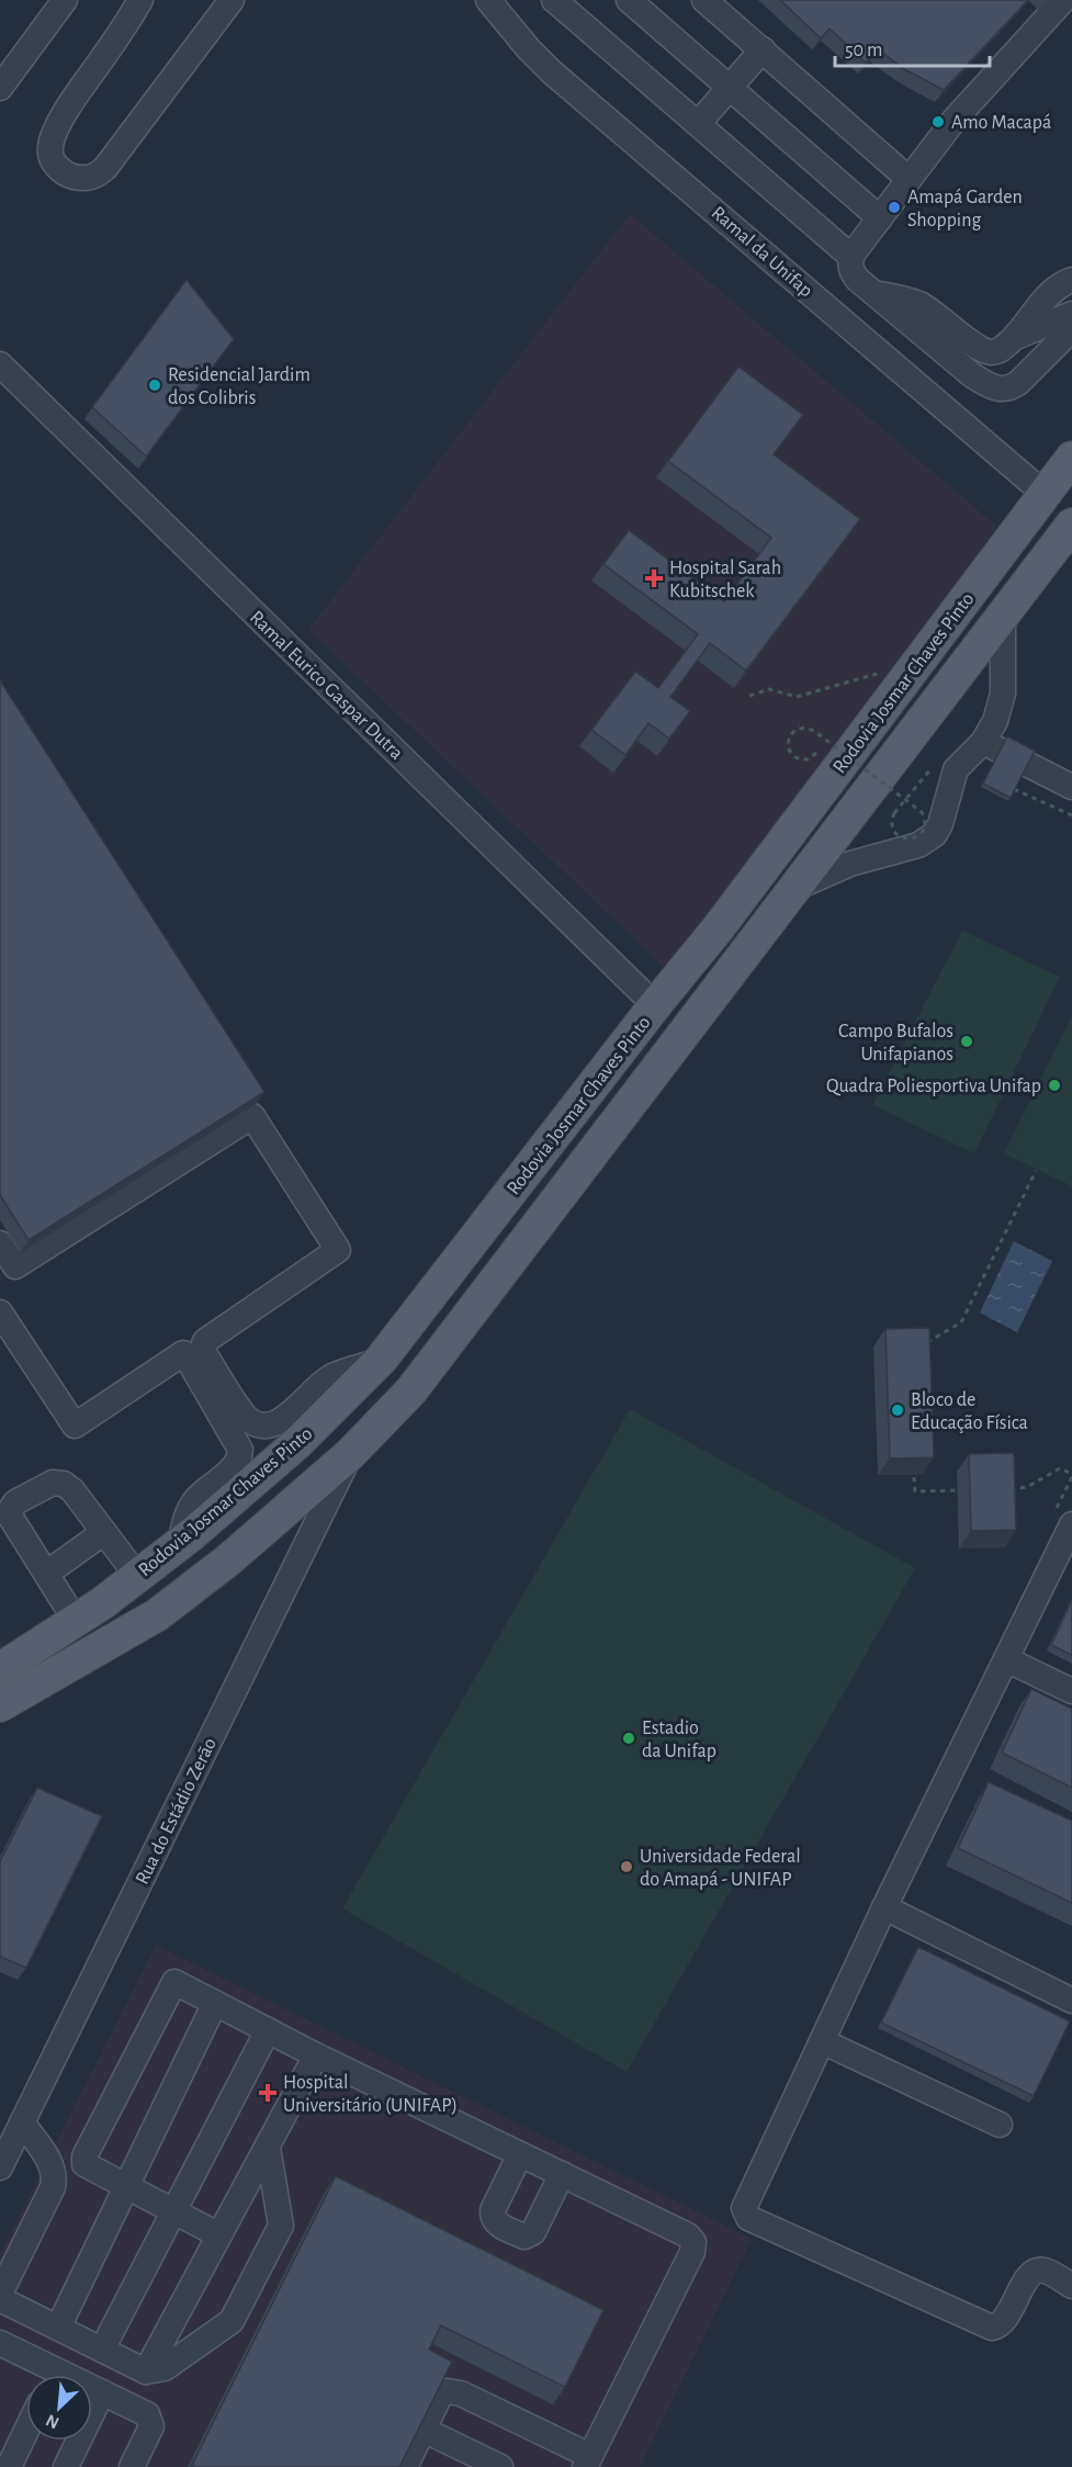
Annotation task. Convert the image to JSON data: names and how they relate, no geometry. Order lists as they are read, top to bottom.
{
  "streets": {
    "main road": ["Rodovia Josmar Chaves Pinto"],
    "street": ["Ramal da Unifap", "Ramal Eurico Gaspar Dutra", "Rua do Estádio Zerão"]
  },
  "crossings": [
    ["Ramal da Unifap", "Rodovia Josmar Chaves Pinto"],
    ["Rodovia Josmar Chaves Pinto", "Ramal Eurico Gaspar Dutra"],
    ["Rodovia Josmar Chaves Pinto", "Rua do Estádio Zerão"]
  ],
  "places": {
    "other": [
      "Amo Macapá",
      "Amapá Garden Shopping",
      "Residencial Jardim dos Colibris",
      "Campo Bufalos Unifapianos",
      "Quadra Poliesportiva Unifap",
      "Bloco de Educação Física",
      "Estadio da Unifap",
      "Universidade Federal do Amapá - UNIFAP"
    ],
    "health": ["Hospital Sarah Kubitschek", "Hospital Universitário (UNIFAP)"]
  },
  "scale_bar": "50 m",
  "north": "bottom left"
}
